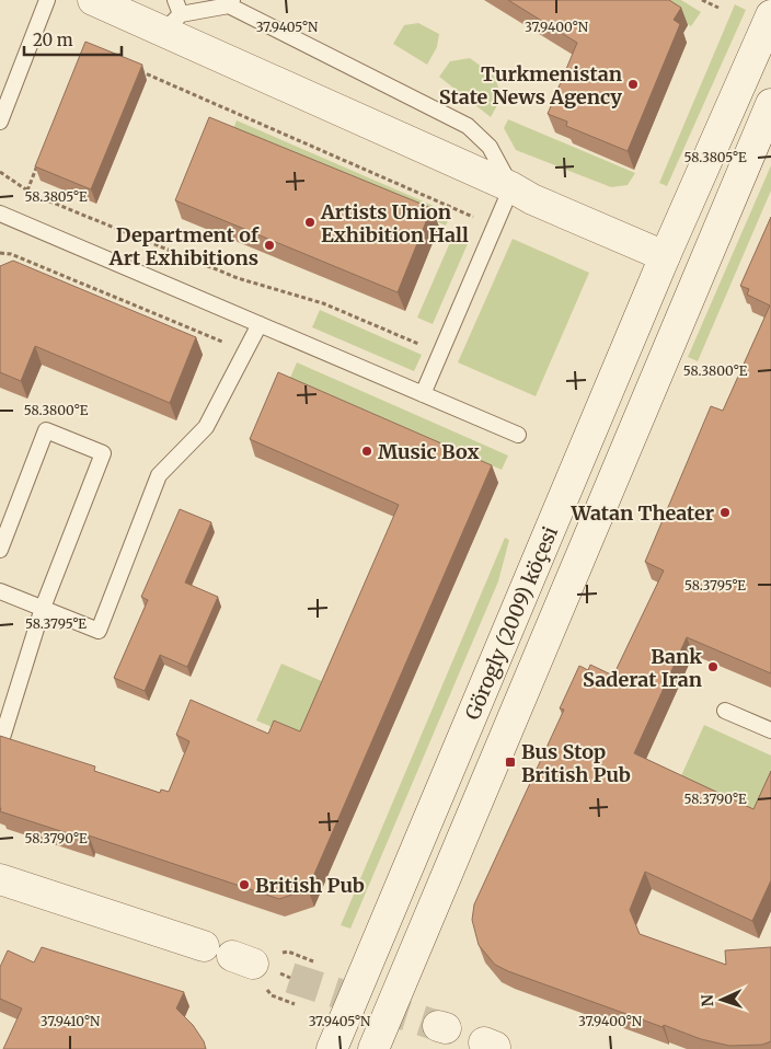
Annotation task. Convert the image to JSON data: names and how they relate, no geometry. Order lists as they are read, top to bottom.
{
  "streets": {
    "street": ["Görogly (2009) köçesi"]
  },
  "places": {
    "other": [
      "Turkmenistan State News Agency",
      "Artists Union Exhibition Hall",
      "Department of Art Exhibitions",
      "Music Box",
      "Watan Theater",
      "Bank Saderat Iran",
      "British Pub"
    ],
    "transit": ["Bus Stop British Pub"]
  },
  "scale_bar": "20 m",
  "north": "left",
  "coordinates": [
    "37.9405°N",
    "37.9400°N",
    "58.3805°E",
    "58.3800°E",
    "58.3795°E",
    "58.3790°E",
    "37.9410°N"
  ]
}
